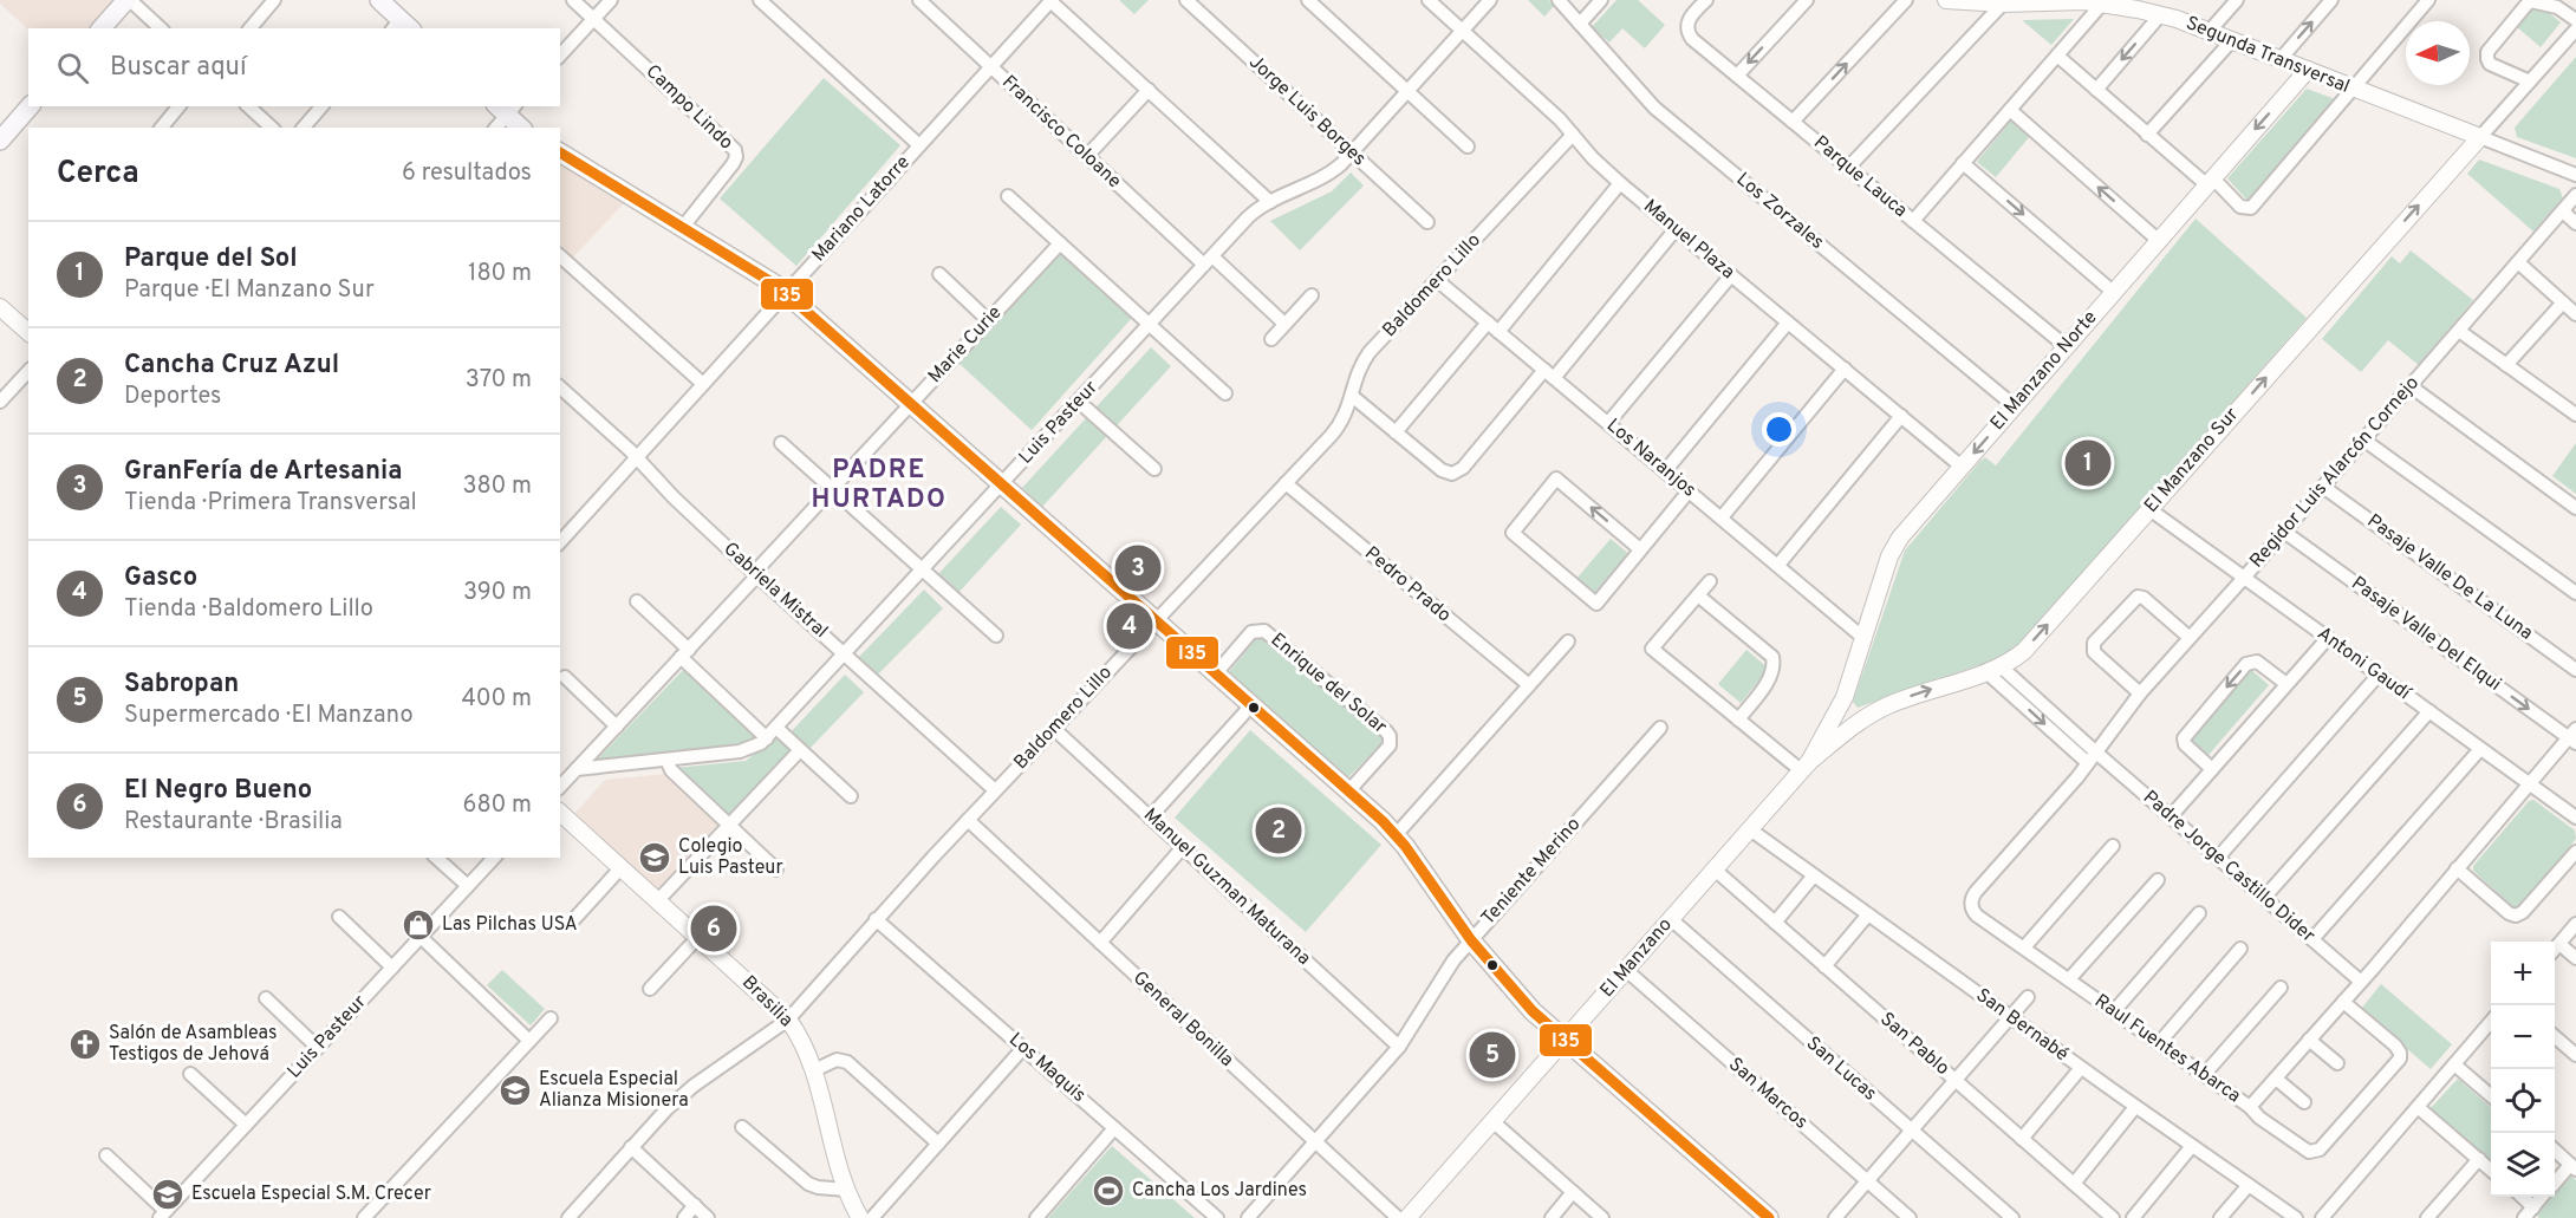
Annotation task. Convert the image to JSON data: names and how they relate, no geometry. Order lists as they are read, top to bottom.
{
  "streets": {
    "street": [
      "Segunda Transversal",
      "Campo Lindo",
      "Jorge Luis Borges",
      "Francisco Coloane",
      "Parque Lauca",
      "Mariano Latorre",
      "Los Zorzales",
      "Manuel Plaza",
      "Baldomero Lillo",
      "Marie Curie",
      "El Manzano Norte",
      "Luis Pasteur",
      "Los Naranjos",
      "El Manzano Sur",
      "Regidor Luis Alarcón Cornejo",
      "Pasaje Valle De La Luna",
      "Pedro Prado",
      "Gabriela Mistral",
      "Pasaje Valle Del Elqui",
      "Antoni Gaudí",
      "Enrique del Solar",
      "Padre Jorge Castillo Dider",
      "Teniente Merino",
      "Manuel Guzman Maturana",
      "El Manzano",
      "Brasilia",
      "General Bonilla",
      "San Bernabé",
      "San Pablo",
      "Raul Fuentes Abarca",
      "Los Maquis",
      "San Lucas",
      "San Marcos"
    ]
  },
  "crossings": [
    ["Segunda Transversal", "El Manzano Norte"],
    ["Segunda Transversal", "El Manzano Sur"],
    ["Jorge Luis Borges", "Luis Pasteur"],
    ["Francisco Coloane", "Mariano Latorre"],
    ["Francisco Coloane", "Luis Pasteur"],
    ["Parque Lauca", "El Manzano Norte"],
    ["Mariano Latorre", "Gabriela Mistral"],
    ["Los Zorzales", "El Manzano Norte"],
    ["Manuel Plaza", "Baldomero Lillo"],
    ["Manuel Plaza", "El Manzano Norte"],
    ["Manuel Plaza", "Luis Pasteur"],
    ["Baldomero Lillo", "Los Naranjos"],
    ["Baldomero Lillo", "Pedro Prado"],
    ["Baldomero Lillo", "Gabriela Mistral"],
    ["Baldomero Lillo", "Manuel Guzman Maturana"],
    ["Baldomero Lillo", "Brasilia"],
    ["Baldomero Lillo", "General Bonilla"],
    ["Baldomero Lillo", "Los Maquis"],
    ["Marie Curie", "Luis Pasteur"],
    ["Marie Curie", "Gabriela Mistral"],
    ["El Manzano Norte", "Los Naranjos"],
    ["El Manzano Norte", "El Manzano"],
    ["Luis Pasteur", "Gabriela Mistral"],
    ["El Manzano Sur", "Antoni Gaudí"],
    ["El Manzano Sur", "Padre Jorge Castillo Dider"],
    ["El Manzano Sur", "El Manzano"],
    ["Regidor Luis Alarcón Cornejo", "Pasaje Valle De La Luna"],
    ["Regidor Luis Alarcón Cornejo", "Pasaje Valle Del Elqui"],
    ["Regidor Luis Alarcón Cornejo", "Antoni Gaudí"],
    ["Regidor Luis Alarcón Cornejo", "Padre Jorge Castillo Dider"],
    ["Regidor Luis Alarcón Cornejo", "Raul Fuentes Abarca"],
    ["Pasaje Valle Del Elqui", "Raul Fuentes Abarca"],
    ["Antoni Gaudí", "Raul Fuentes Abarca"],
    ["Padre Jorge Castillo Dider", "Raul Fuentes Abarca"],
    ["Teniente Merino", "Manuel Guzman Maturana"],
    ["Teniente Merino", "General Bonilla"],
    ["El Manzano", "San Bernabé"],
    ["El Manzano", "San Pablo"],
    ["El Manzano", "San Lucas"],
    ["El Manzano", "San Marcos"]
  ],
  "one_way": ["El Manzano Sur", "Pasaje Valle Del Elqui"],
  "districts": ["PADRE HURTADO"],
  "places": {
    "school or university": ["Colegio Luis Pasteur", "Escuela Especial Alianza Misionera", "Escuela Especial S.M. Crecer"],
    "shop": ["Las Pilchas USA"],
    "church": ["Salón de Asambleas Testigos de Jehová"],
    "sports": ["Cancha Los Jardines"]
  },
  "lines": ["transit line I35"],
  "north": "left",
  "page": {
    "search": "Buscar aquí",
    "heading": ["Cerca", "6 resultados"],
    "list": [
      {
        "mark": "1",
        "name": "Parque del Sol",
        "note": "Parque · El Manzano Sur",
        "value": "180 m"
      },
      {
        "mark": "2",
        "name": "Cancha Cruz Azul",
        "note": "Deportes",
        "value": "370 m"
      },
      {
        "mark": "3",
        "name": "GranFería de Artesania",
        "note": "Tienda · Primera Transversal",
        "value": "380 m"
      },
      {
        "mark": "4",
        "name": "Gasco",
        "note": "Tienda · Baldomero Lillo",
        "value": "390 m"
      },
      {
        "mark": "5",
        "name": "Sabropan",
        "note": "Supermercado · El Manzano",
        "value": "400 m"
      },
      {
        "mark": "6",
        "name": "El Negro Bueno",
        "note": "Restaurante · Brasilia",
        "value": "680 m"
      }
    ],
    "pins": [
      "1",
      "3",
      "4",
      "2",
      "6",
      "5"
    ],
    "map_buttons": ["+", "−"]
  }
}
